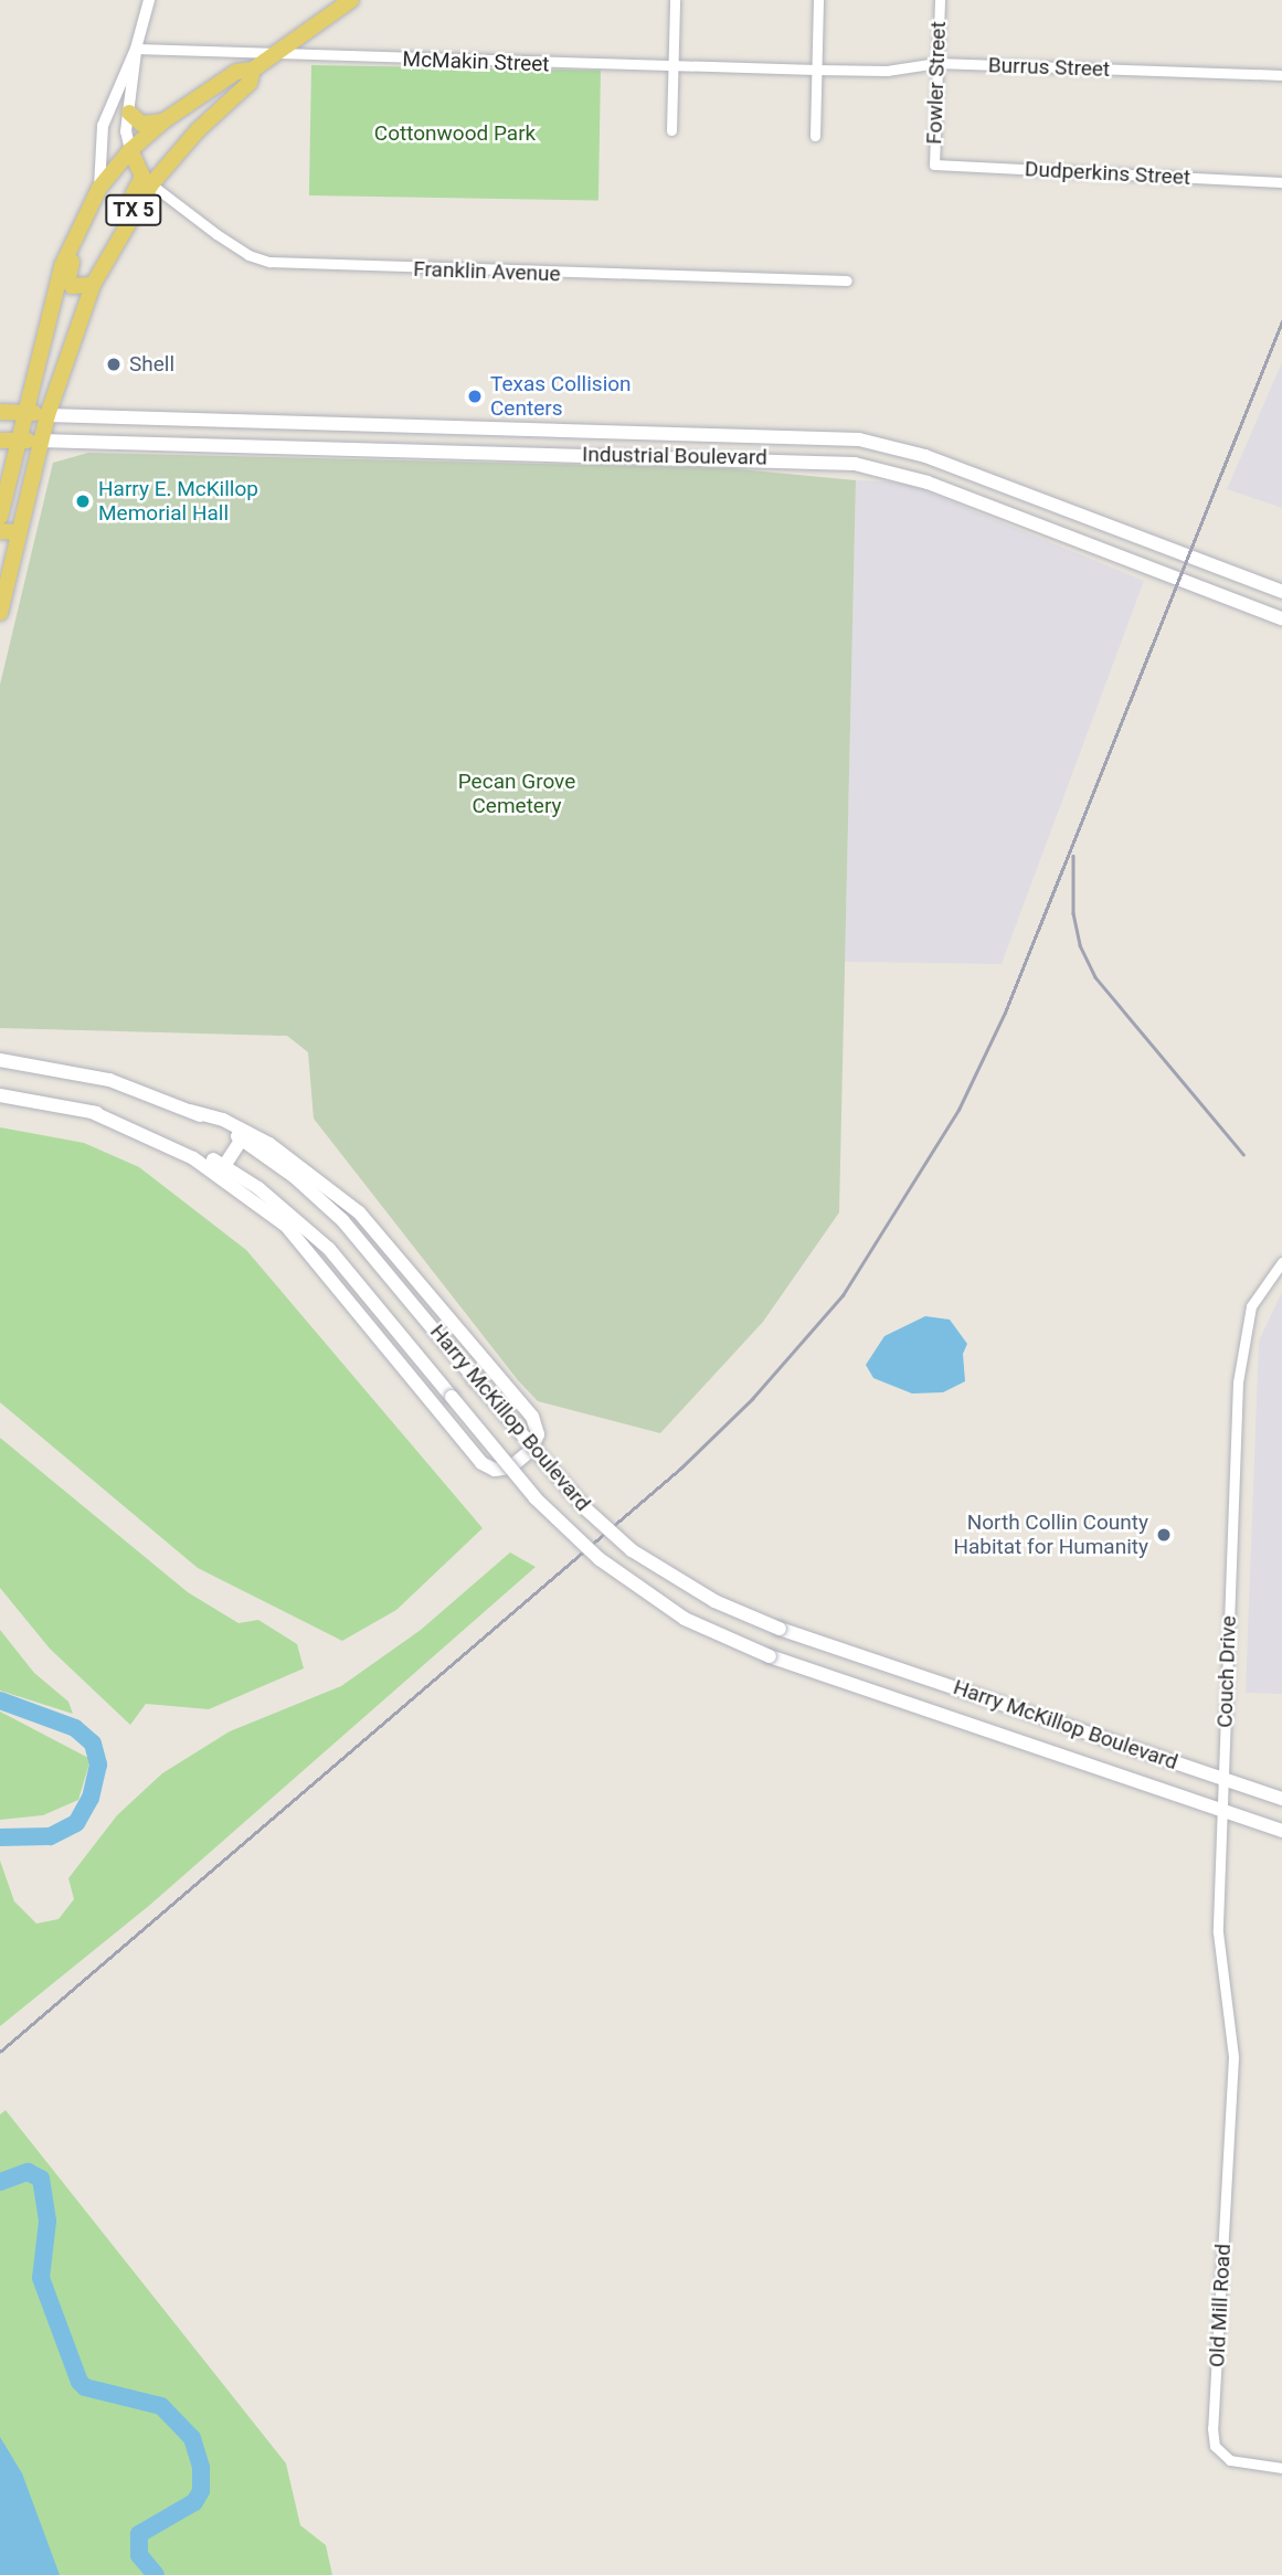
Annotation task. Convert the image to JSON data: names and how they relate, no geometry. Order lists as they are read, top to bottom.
{
  "streets": {
    "main road": ["TX 5", "Industrial Boulevard", "Harry McKillop Boulevard"],
    "street": [
      "McMakin Street",
      "Burrus Street",
      "Fowler Street",
      "Dudperkins Street",
      "Franklin Avenue",
      "Couch Drive",
      "Old Mill Road"
    ]
  },
  "crossings": [
    ["McMakin Street", "Burrus Street"],
    ["McMakin Street", "TX 5"],
    ["Burrus Street", "Fowler Street"],
    ["Fowler Street", "Dudperkins Street"],
    ["TX 5", "Franklin Avenue"],
    ["TX 5", "Industrial Boulevard"],
    ["Harry McKillop Boulevard", "Couch Drive"],
    ["Couch Drive", "Old Mill Road"]
  ],
  "parks": ["Cottonwood Park", "Pecan Grove Cemetery"],
  "places": [
    "Shell",
    "Texas Collision Centers",
    "Harry E. McKillop Memorial Hall",
    "North Collin County Habitat for Humanity"
  ]
}
